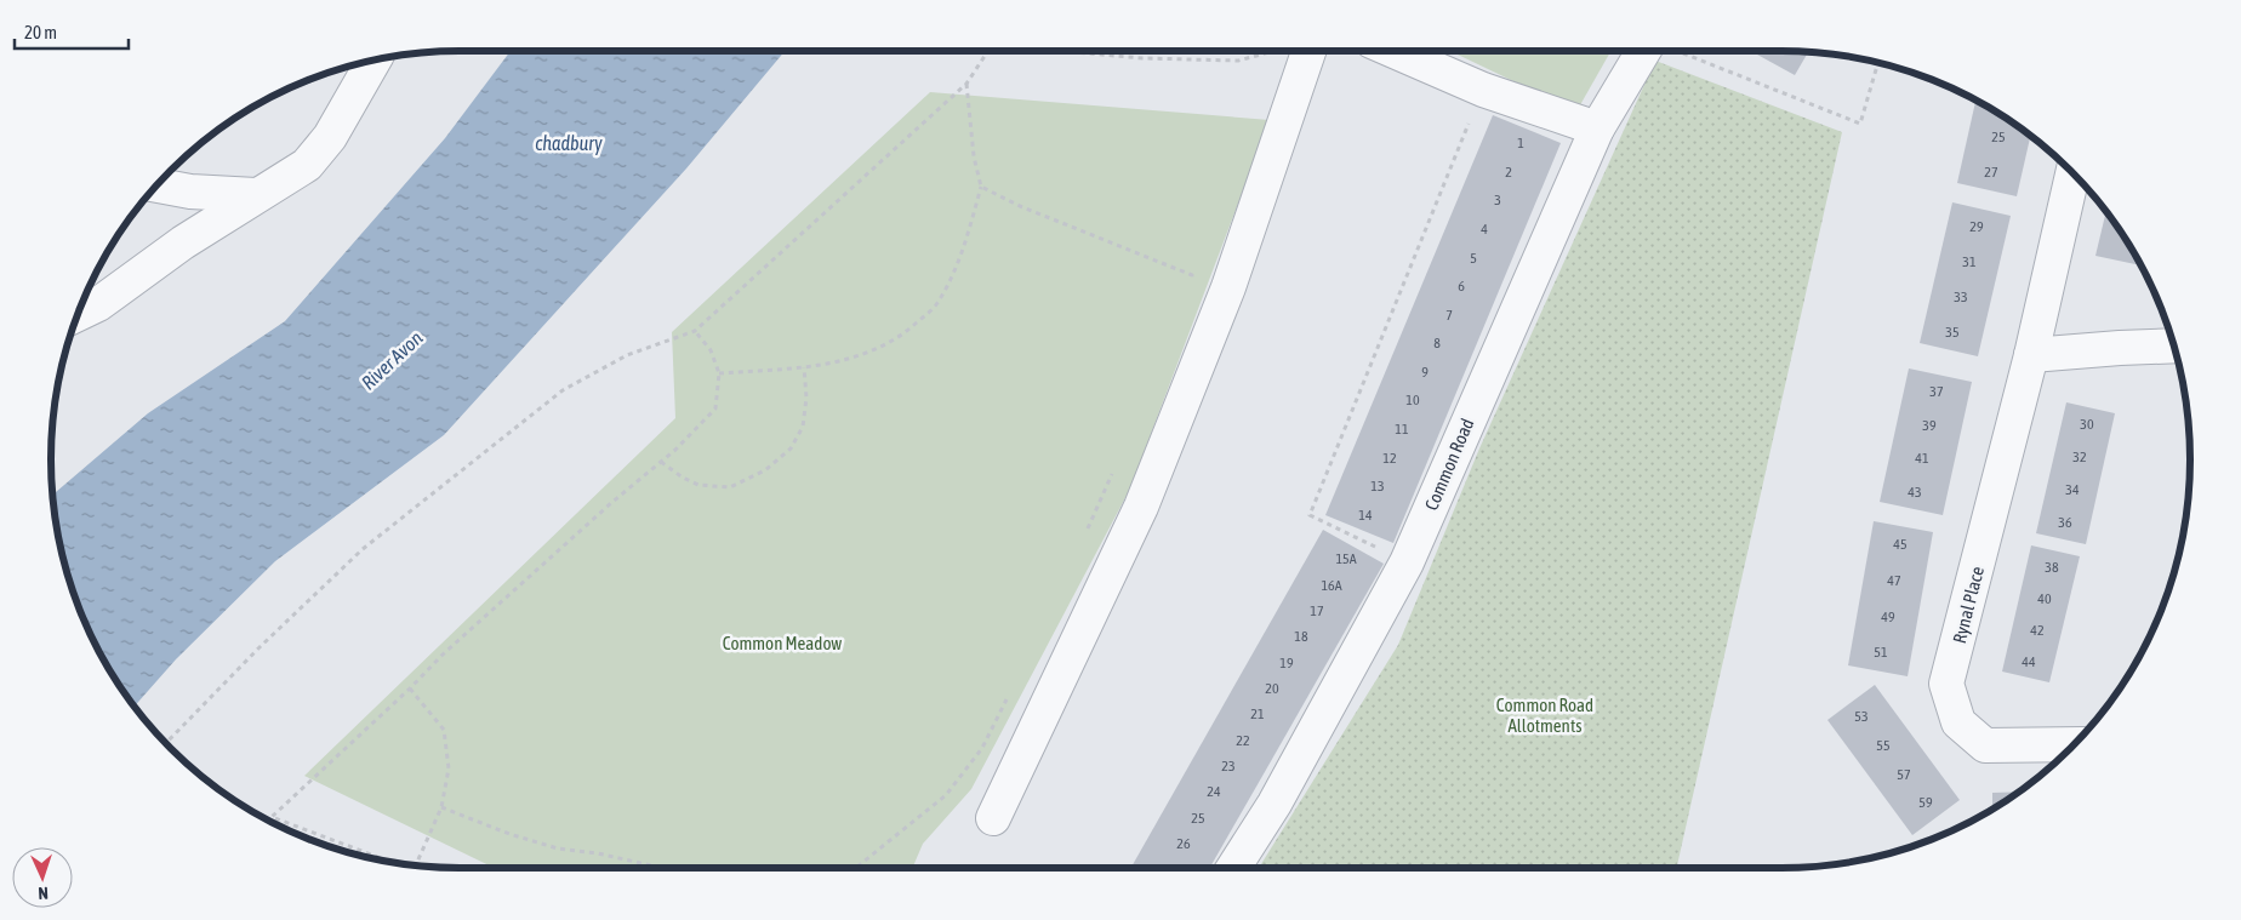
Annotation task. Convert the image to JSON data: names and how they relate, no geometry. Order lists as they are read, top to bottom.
{
  "streets": {
    "street": ["Common Road", "Rynal Place"]
  },
  "water": ["chadbury", "River Avon"],
  "parks": ["Common Meadow", "Common Road Allotments"],
  "house_numbers": [
    "25",
    "1",
    "2",
    "27",
    "3",
    "29",
    "4",
    "5",
    "31",
    "6",
    "33",
    "7",
    "35",
    "8",
    "9",
    "37",
    "10",
    "30",
    "39",
    "11",
    "32",
    "12",
    "41",
    "13",
    "34",
    "43",
    "14",
    "36",
    "45",
    "15A",
    "38",
    "47",
    "16A",
    "40",
    "17",
    "49",
    "42",
    "18",
    "51",
    "44",
    "19",
    "20",
    "21",
    "53",
    "22",
    "55",
    "23",
    "57",
    "24",
    "59",
    "25",
    "26"
  ],
  "scale_bar": "20 m",
  "north": "bottom"
}
